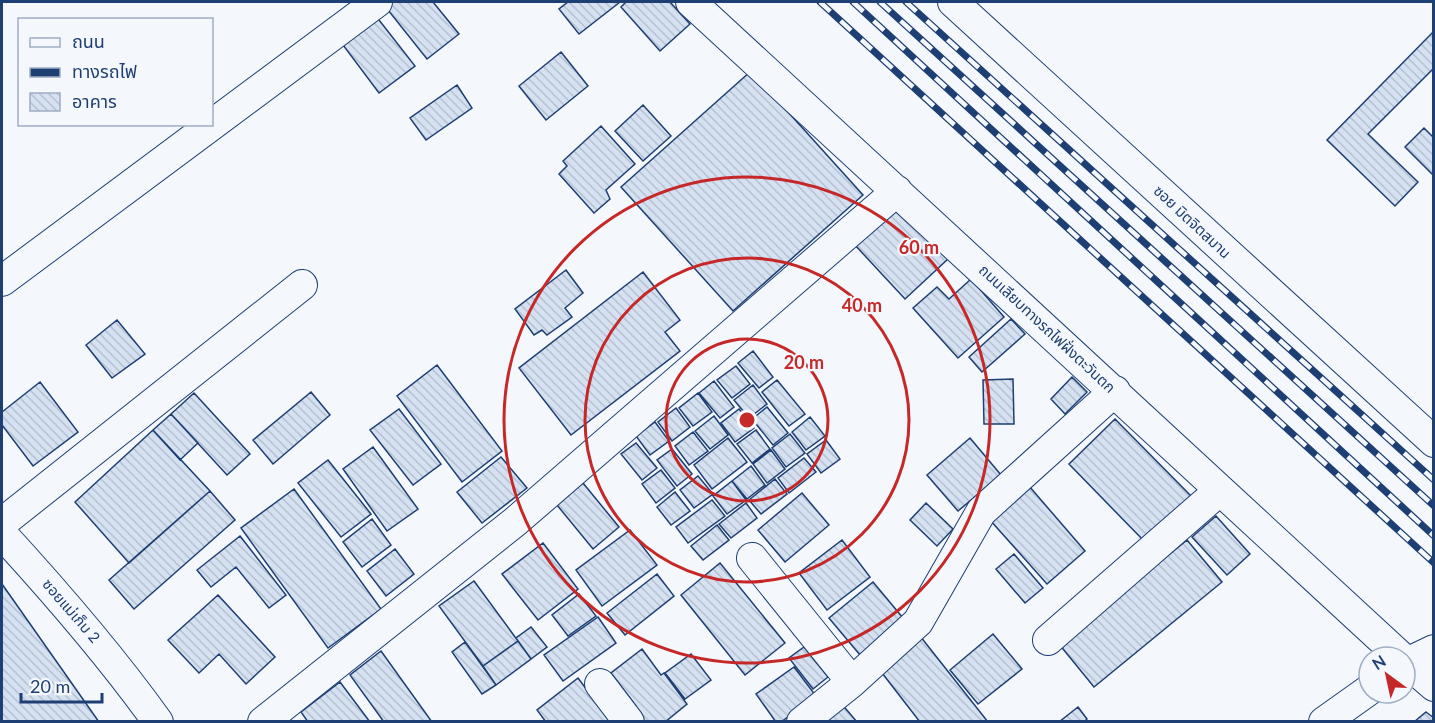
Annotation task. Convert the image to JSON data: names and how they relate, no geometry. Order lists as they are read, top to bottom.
{
  "streets": {
    "street": ["ซอย มิตจิตสมาน", "ถนนเลียบทางรถไฟฝั่งตะวันตก", "ซอยแม่เก็บ 2"]
  },
  "legend": ["ถนน", "ทางรถไฟ", "อาคาร"],
  "scale_bar": "20 m",
  "north": "top left",
  "rings": ["60 m", "40 m", "20 m"]
}
